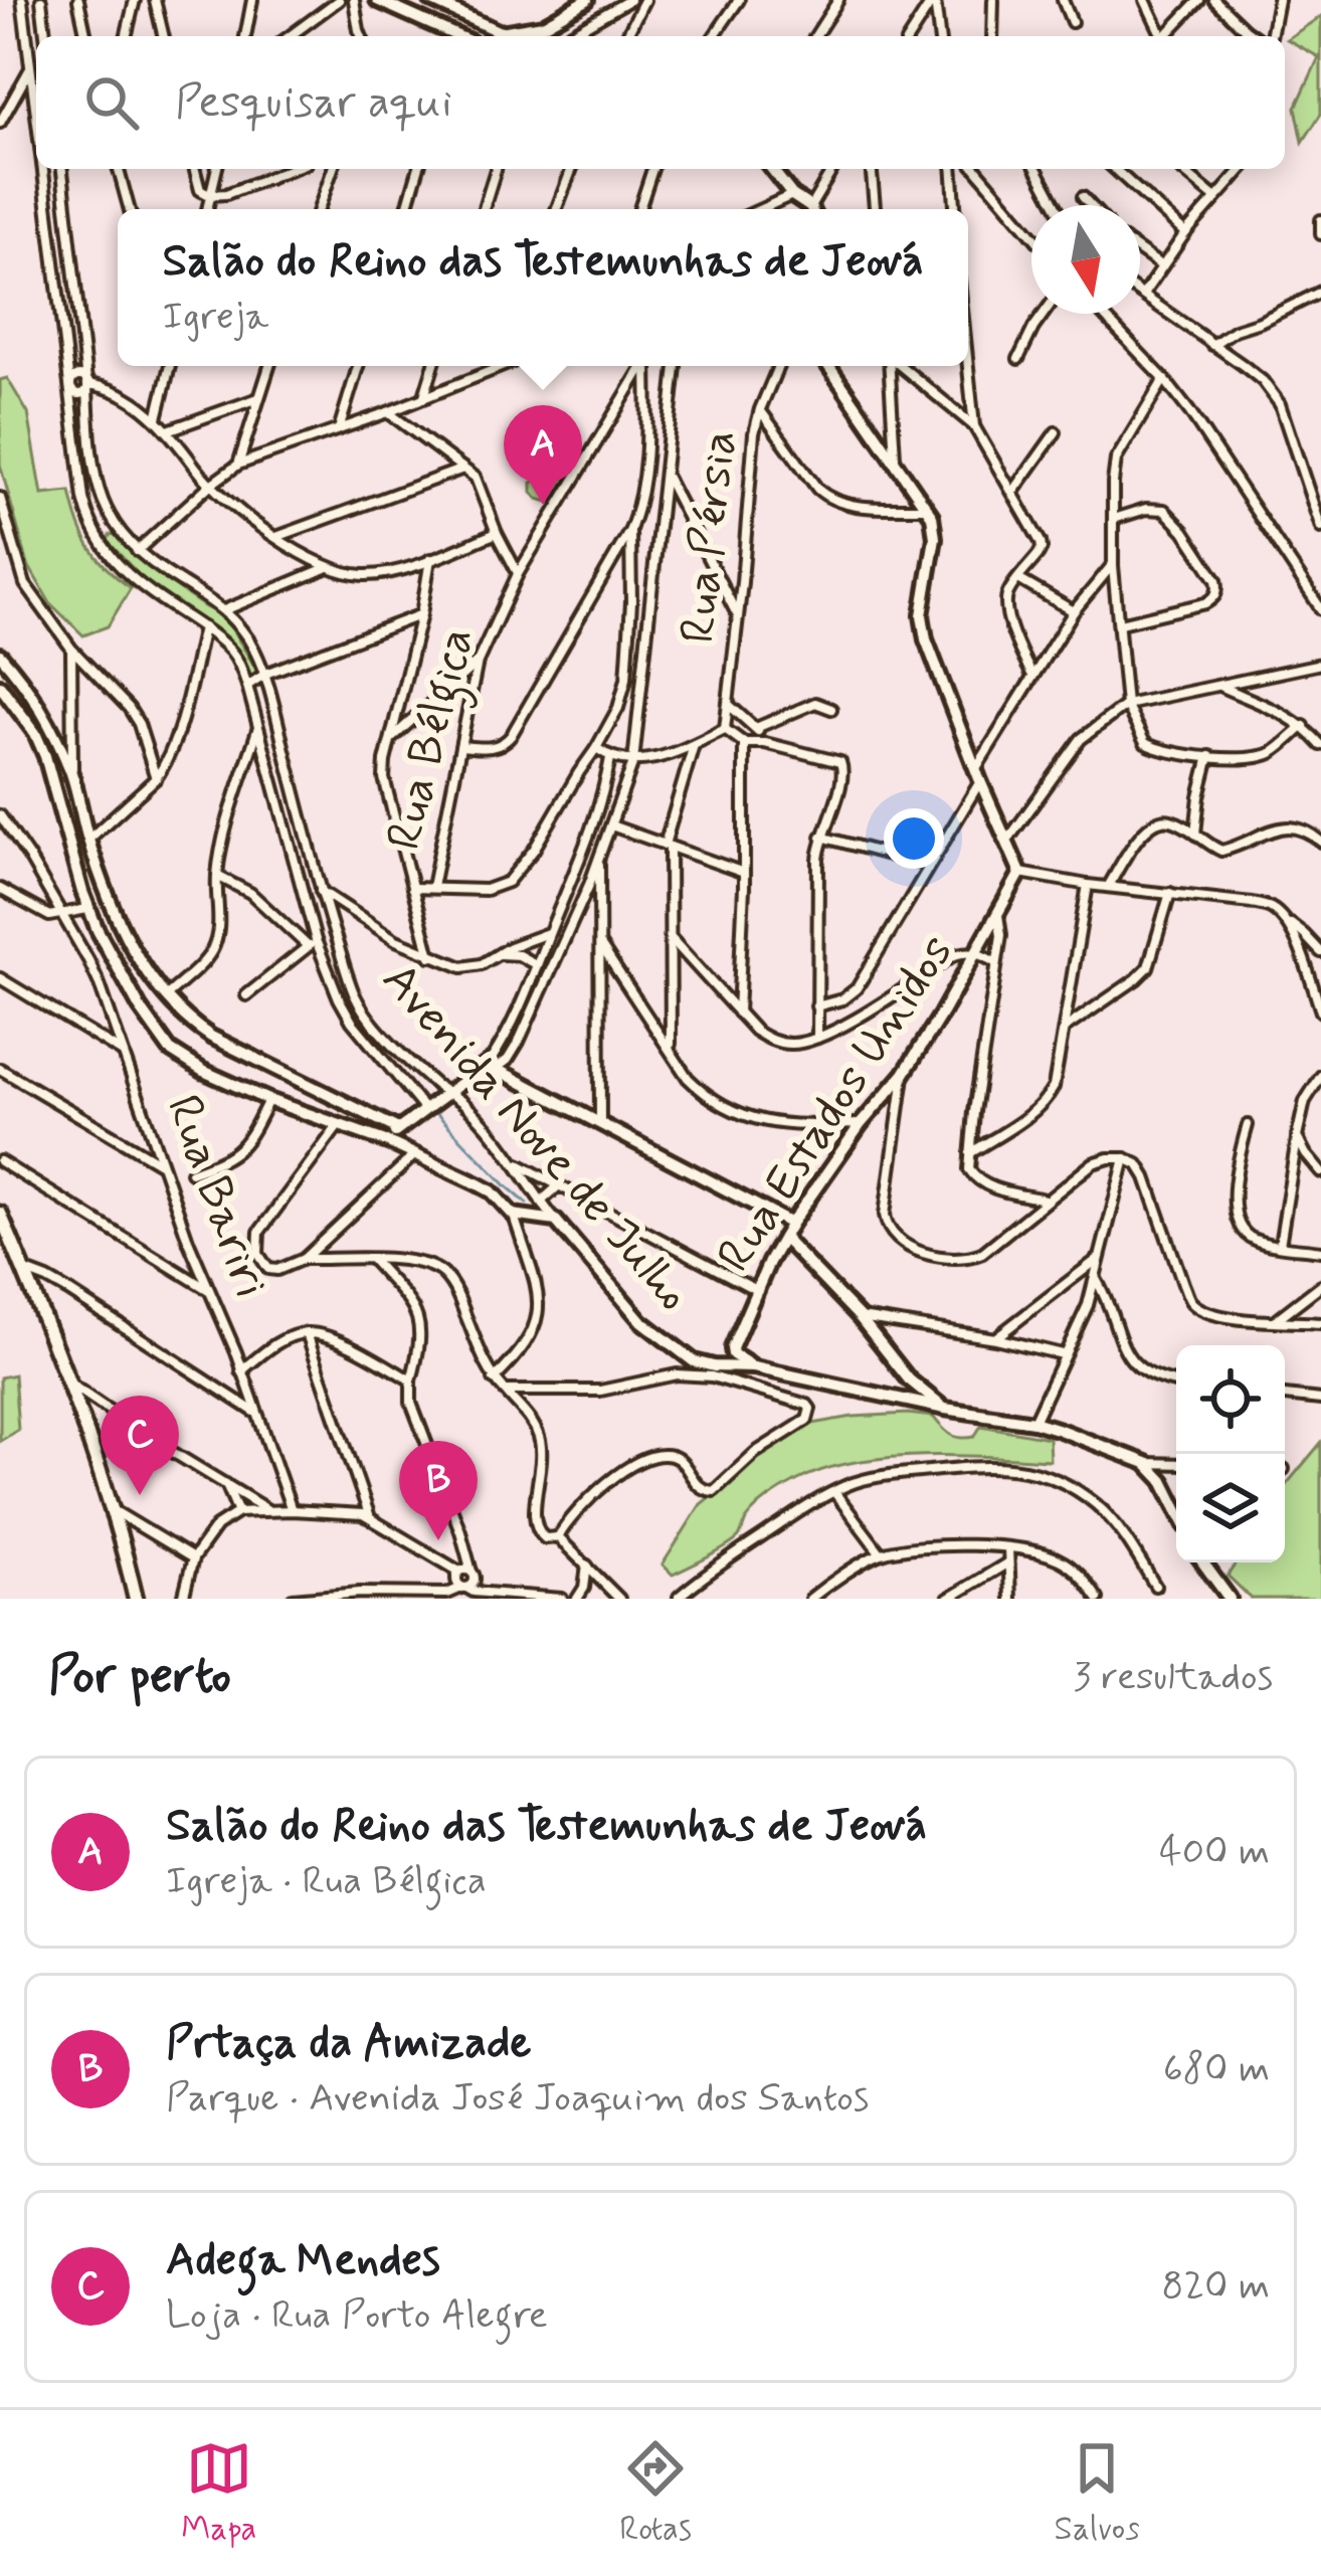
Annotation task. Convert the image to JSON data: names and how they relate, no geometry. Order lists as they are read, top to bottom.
{
  "streets": {
    "main road": ["Rua Estados Unidos", "Avenida Nove de Julho"],
    "street": ["Rua Pérsia", "Rua Bélgica", "Rua Bariri"]
  },
  "crossings": [
    ["Rua Estados Unidos", "Avenida Nove de Julho"]
  ],
  "north": "bottom",
  "page": {
    "search": "Pesquisar aqui",
    "popup": ["Salão do Reino das Testemunhas de Jeová", "Igreja"],
    "pins": ["A", "C", "B"],
    "heading": ["Por perto", "3 resultados"],
    "list": [
      {
        "mark": "A",
        "name": "Salão do Reino das Testemunhas de Jeová",
        "note": "Igreja · Rua Bélgica",
        "value": "400 m"
      },
      {
        "mark": "B",
        "name": "Prtaça da Amizade",
        "note": "Parque · Avenida José Joaquim dos Santos",
        "value": "680 m"
      },
      {
        "mark": "C",
        "name": "Adega Mendes",
        "note": "Loja · Rua Porto Alegre",
        "value": "820 m"
      }
    ],
    "nav": ["Mapa", "Rotas", "Salvos"]
  }
}
